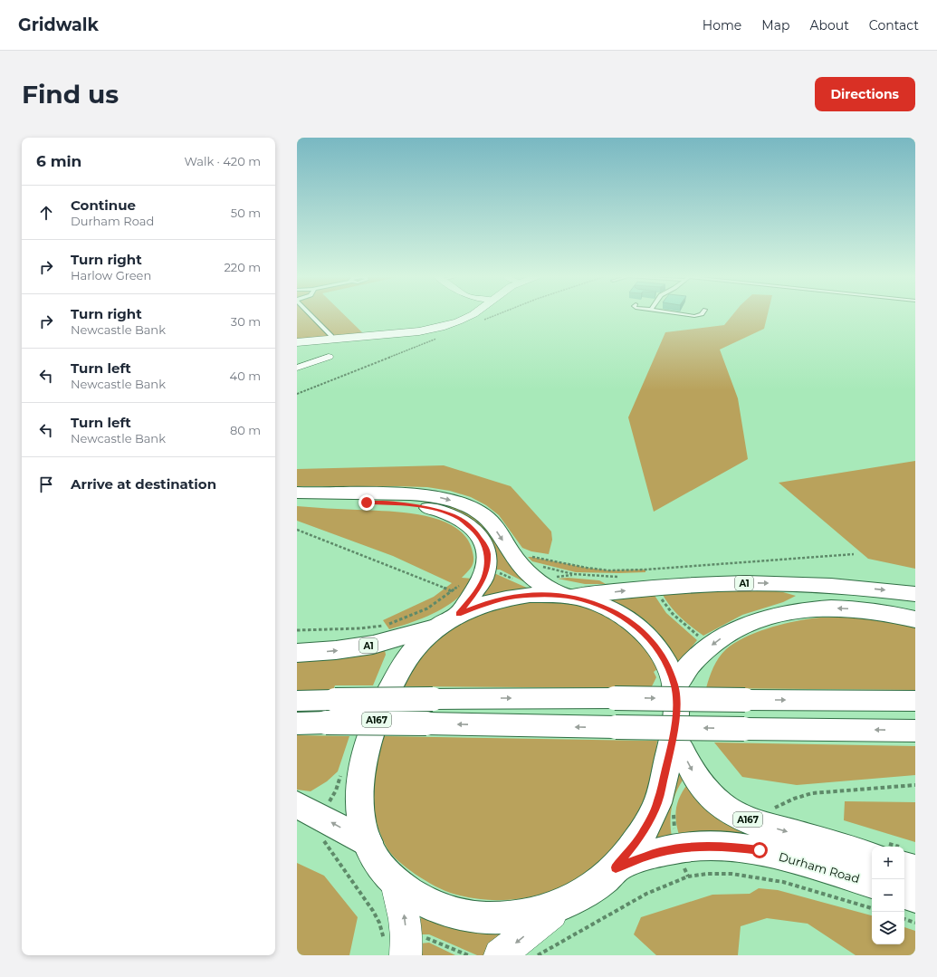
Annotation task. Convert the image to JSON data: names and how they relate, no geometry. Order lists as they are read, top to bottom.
{
  "streets": {
    "main road": ["A1", "A167", "Durham Road"]
  },
  "crossings": [
    ["A1", "A167"],
    ["A167", "Durham Road"]
  ],
  "page": {
    "header": "Gridwalk",
    "nav": [
      "Home",
      "Map",
      "About",
      "Contact"
    ],
    "buttons": "Directions",
    "title": "Find us",
    "heading": ["6 min", "Walk · 420 m"],
    "list": [
      ["Continue", "Durham Road", "50 m"],
      ["Turn right", "Harlow Green", "220 m"],
      ["Turn right", "Newcastle Bank", "30 m"],
      ["Turn left", "Newcastle Bank", "40 m"],
      ["Turn left", "Newcastle Bank", "80 m"],
      "Arrive at destination"
    ],
    "map_buttons": ["+", "−"]
  }
}
